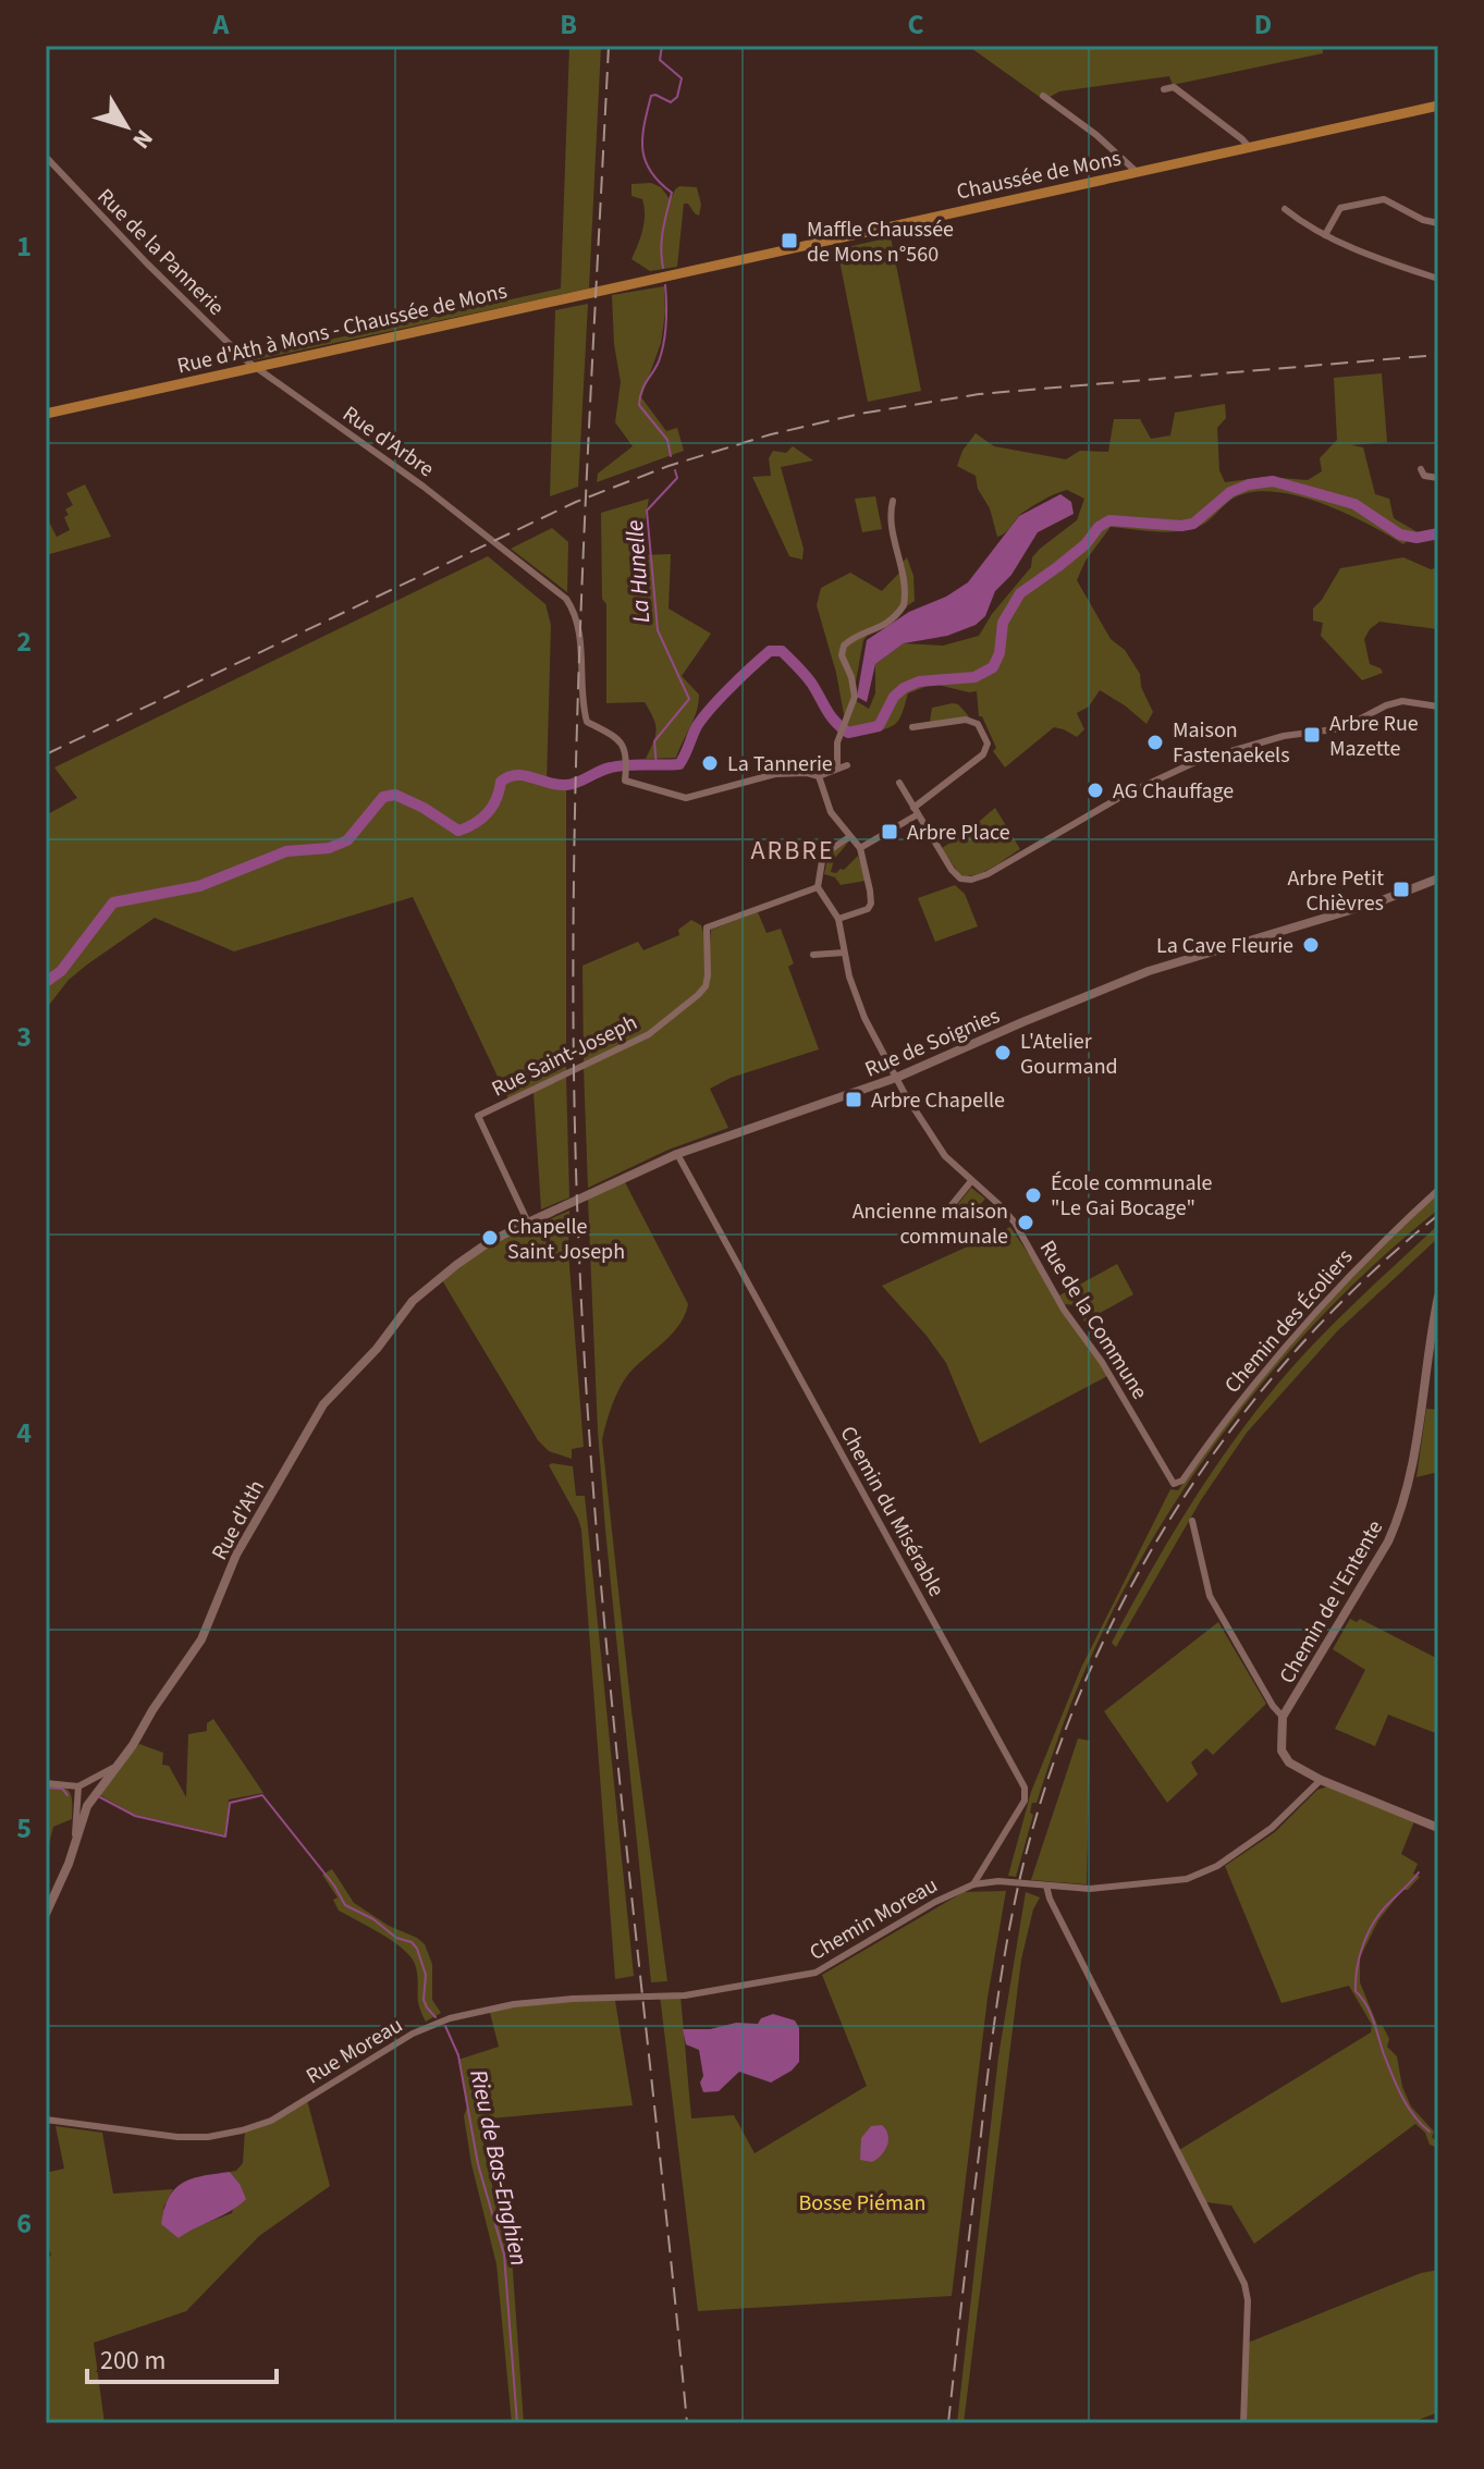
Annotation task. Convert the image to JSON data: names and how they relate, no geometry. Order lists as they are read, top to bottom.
{
  "streets": {
    "main road": ["Chaussée de Mons", "Rue d'Ath à Mons - Chaussée de Mons"],
    "street": [
      "Rue de la Pannerie",
      "Rue d'Arbre",
      "Rue de Soignies",
      "Rue Saint-Joseph",
      "Rue de la Commune",
      "Chemin des Écoliers",
      "Chemin du Misérable",
      "Rue d'Ath",
      "Chemin de l'Entente",
      "Chemin Moreau",
      "Rue Moreau"
    ]
  },
  "crossings": [
    ["Chaussée de Mons", "Rue d'Ath à Mons - Chaussée de Mons"],
    ["Rue de la Pannerie", "Rue d'Ath à Mons - Chaussée de Mons"],
    ["Rue de la Pannerie", "Rue d'Arbre"],
    ["Rue d'Ath à Mons - Chaussée de Mons", "Rue d'Arbre"],
    ["Rue de Soignies", "Rue Saint-Joseph"],
    ["Rue de Soignies", "Rue de la Commune"],
    ["Rue de Soignies", "Chemin du Misérable"],
    ["Rue de Soignies", "Rue d'Ath"],
    ["Rue de la Commune", "Chemin des Écoliers"],
    ["Chemin du Misérable", "Chemin Moreau"],
    ["Chemin Moreau", "Rue Moreau"]
  ],
  "districts": ["ARBRE"],
  "water": ["La Hunelle", "Rieu de Bas-Enghien"],
  "parks": ["Bosse Piéman"],
  "places": {
    "transit": [
      "Maffle Chaussée de Mons n°560",
      "Arbre Rue Mazette",
      "Arbre Place",
      "Arbre Petit Chièvres",
      "Arbre Chapelle"
    ],
    "other": [
      "Maison Fastenaekels",
      "La Tannerie",
      "AG Chauffage",
      "La Cave Fleurie",
      "L'Atelier Gourmand",
      "École communale \"Le Gai Bocage\"",
      "Ancienne maison communale",
      "Chapelle Saint Joseph"
    ]
  },
  "scale_bar": "200 m",
  "north": "bottom right",
  "grid": {
    "columns": [
      "A",
      "B",
      "C",
      "D"
    ],
    "rows": [
      "1",
      "2",
      "3",
      "4",
      "5",
      "6"
    ]
  }
}
